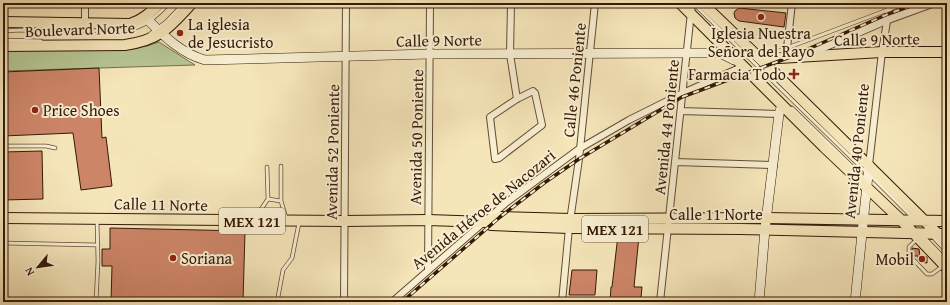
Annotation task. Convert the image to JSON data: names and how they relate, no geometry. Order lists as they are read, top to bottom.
{
  "streets": {
    "main road": [
      "Boulevard Norte",
      "Calle 9 Norte",
      "Avenida 40 Poniente",
      "Calle 11 Norte",
      "MEX 121"
    ],
    "street": [
      "Calle 46 Poniente",
      "Avenida 44 Poniente",
      "Avenida 50 Poniente",
      "Avenida 52 Poniente",
      "Avenida Héroe de Nacozari"
    ]
  },
  "crossings": [
    ["Boulevard Norte", "Calle 9 Norte"],
    ["Calle 9 Norte", "Calle 46 Poniente"],
    ["Calle 9 Norte", "Avenida 44 Poniente"],
    ["Calle 9 Norte", "Avenida 50 Poniente"],
    ["Calle 9 Norte", "Avenida 40 Poniente"],
    ["Calle 9 Norte", "Avenida 52 Poniente"],
    ["Calle 9 Norte", "Avenida Héroe de Nacozari"],
    ["Calle 46 Poniente", "Calle 11 Norte"],
    ["Calle 46 Poniente", "Avenida Héroe de Nacozari"],
    ["Avenida 44 Poniente", "Calle 11 Norte"],
    ["Avenida 44 Poniente", "Avenida Héroe de Nacozari"],
    ["Avenida 50 Poniente", "Calle 11 Norte"],
    ["Avenida 50 Poniente", "Avenida Héroe de Nacozari"],
    ["Avenida 40 Poniente", "Calle 11 Norte"],
    ["Avenida 52 Poniente", "Calle 11 Norte"],
    ["Calle 11 Norte", "Avenida Héroe de Nacozari"]
  ],
  "places": {
    "other": [
      "Iglesia Nuestra Señora del Rayo",
      "La iglesia de Jesucristo",
      "Price Shoes",
      "Soriana",
      "Mobil"
    ],
    "health": ["Farmacia Todo"]
  },
  "north": "bottom left"
}
